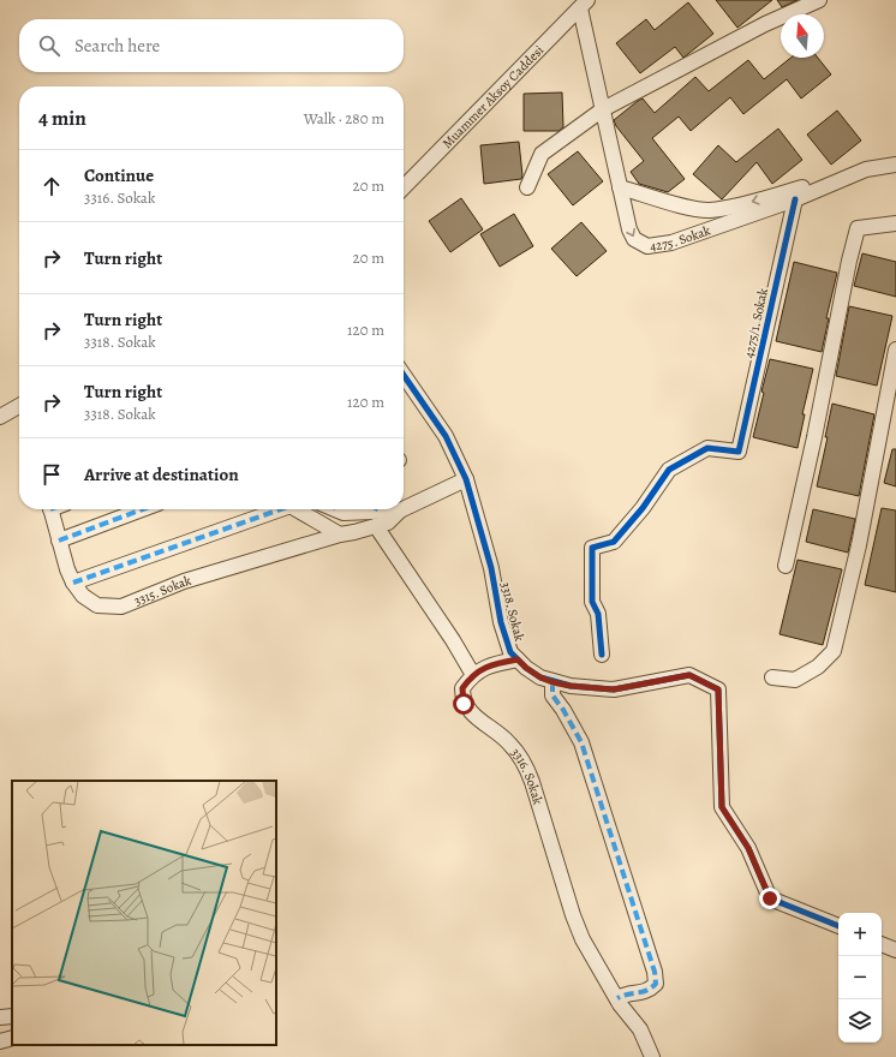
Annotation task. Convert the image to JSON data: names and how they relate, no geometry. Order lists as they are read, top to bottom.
{
  "streets": {
    "street": [
      "Muammer Aksoy Caddesi",
      "4275. Sokak",
      "4275/1. Sokak",
      "3315. Sokak",
      "3318. Sokak",
      "3316. Sokak"
    ]
  },
  "crossings": [
    ["Muammer Aksoy Caddesi", "4275. Sokak"],
    ["4275. Sokak", "4275/1. Sokak"]
  ],
  "north": "top",
  "page": {
    "search": "Search here",
    "heading": ["4 min", "Walk · 280 m"],
    "list": [
      ["Continue", "3316. Sokak", "20 m"],
      ["Turn right", "20 m"],
      ["Turn right", "3318. Sokak", "120 m"],
      ["Turn right", "3318. Sokak", "120 m"],
      "Arrive at destination"
    ],
    "map_buttons": ["+", "−"]
  }
}
